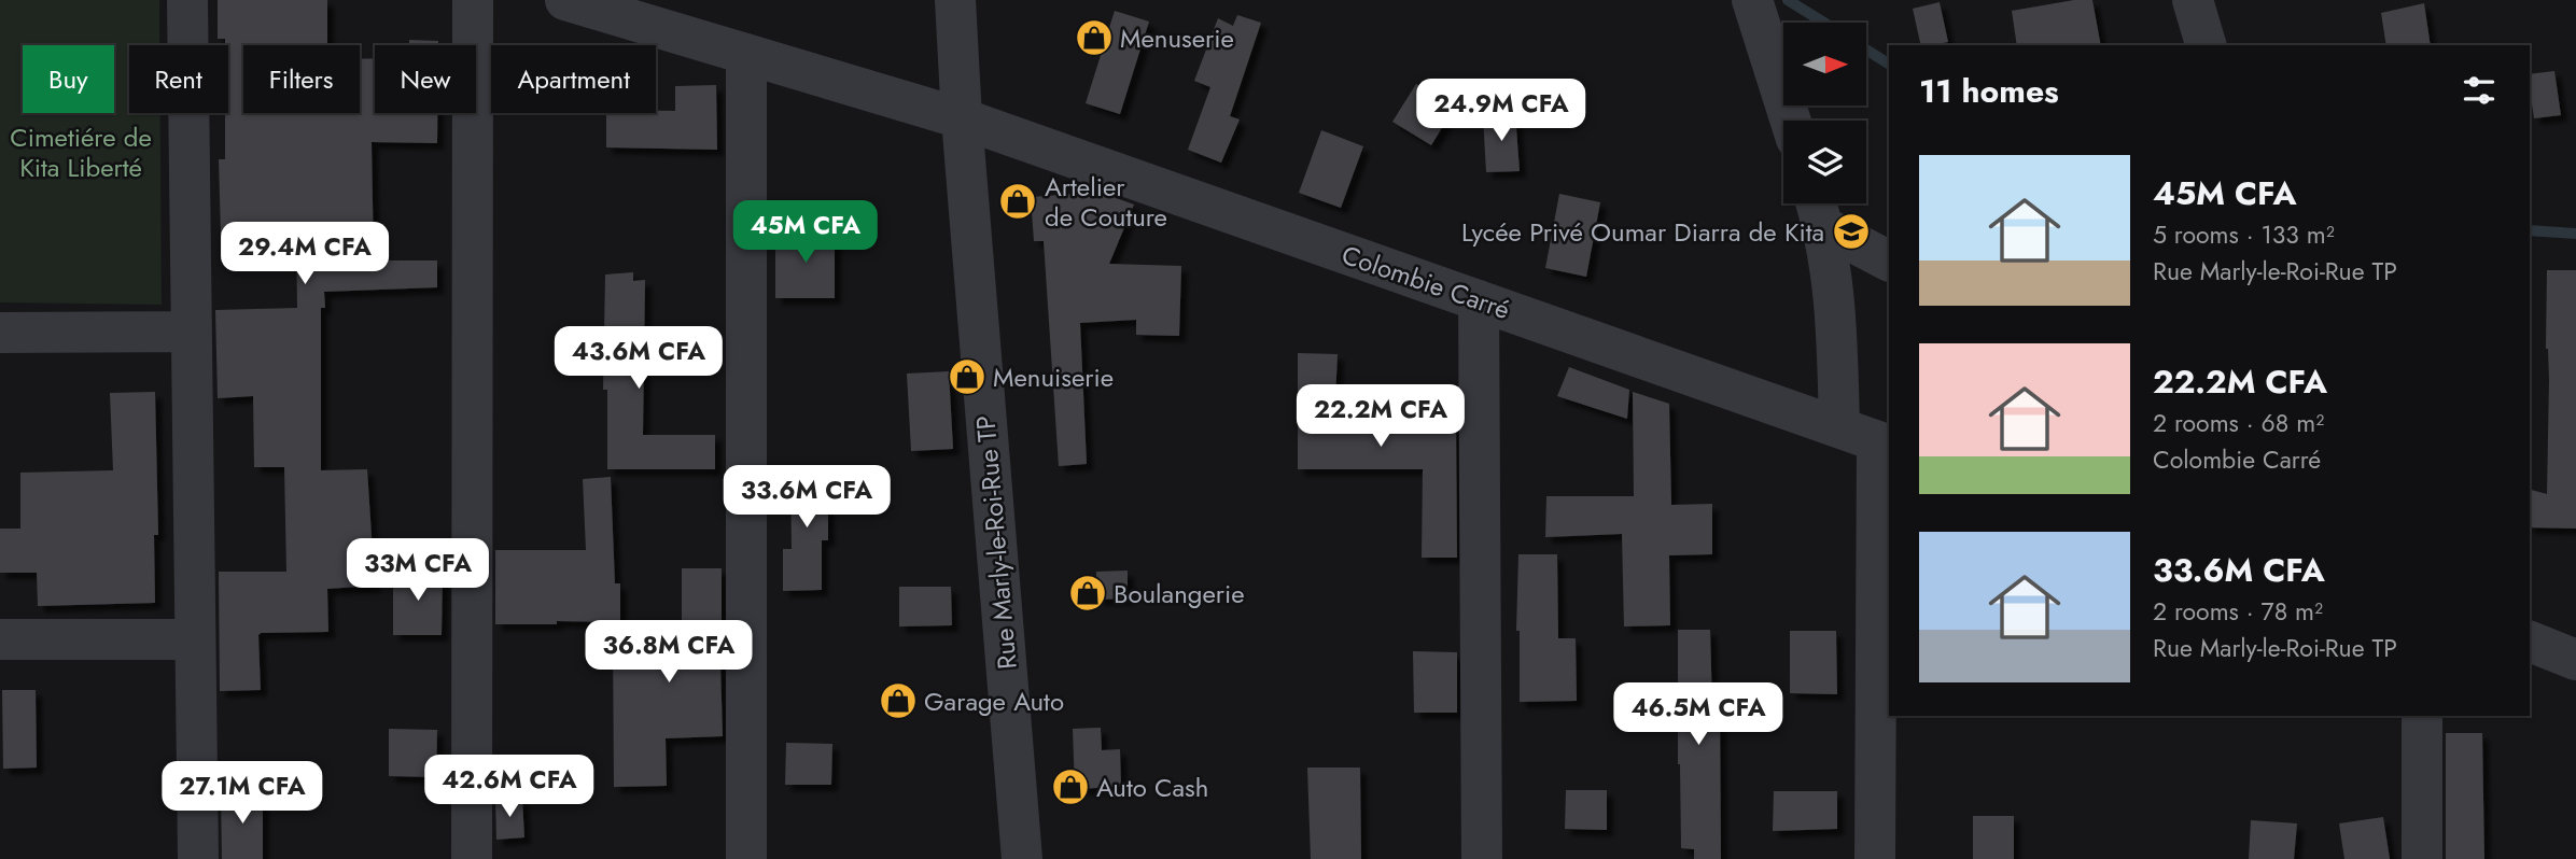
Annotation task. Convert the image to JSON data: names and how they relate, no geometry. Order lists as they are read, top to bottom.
{
  "streets": {
    "street": ["Colombie Carré", "Rue Marly-le-Roi-Rue TP"]
  },
  "crossings": [
    ["Colombie Carré", "Rue Marly-le-Roi-Rue TP"]
  ],
  "parks": ["Cimetiére de Kita Liberté"],
  "places": {
    "shop": [
      "Menuserie",
      "Artelier de Couture",
      "Menuiserie",
      "Boulangerie",
      "Garage Auto",
      "Auto Cash"
    ],
    "school or university": ["Lycée Privé Oumar Diarra de Kita"]
  },
  "north": "right",
  "page": {
    "chip": [
      "Buy",
      "Rent",
      "Filters",
      "New",
      "Apartment"
    ],
    "heading": "11 homes",
    "price": [
      "24.9M CFA",
      "45M CFA",
      "29.4M CFA",
      "43.6M CFA",
      "22.2M CFA",
      "33.6M CFA",
      "33M CFA",
      "36.8M CFA",
      "46.5M CFA",
      "42.6M CFA",
      "27.1M CFA"
    ],
    "list": [
      {
        "name": "45M CFA",
        "note": "5 rooms · 133 m² · Rue Marly-le-Roi-Rue TP"
      },
      {
        "name": "22.2M CFA",
        "note": "2 rooms · 68 m² · Colombie Carré"
      },
      {
        "name": "33.6M CFA",
        "note": "2 rooms · 78 m² · Rue Marly-le-Roi-Rue TP"
      }
    ]
  }
}
